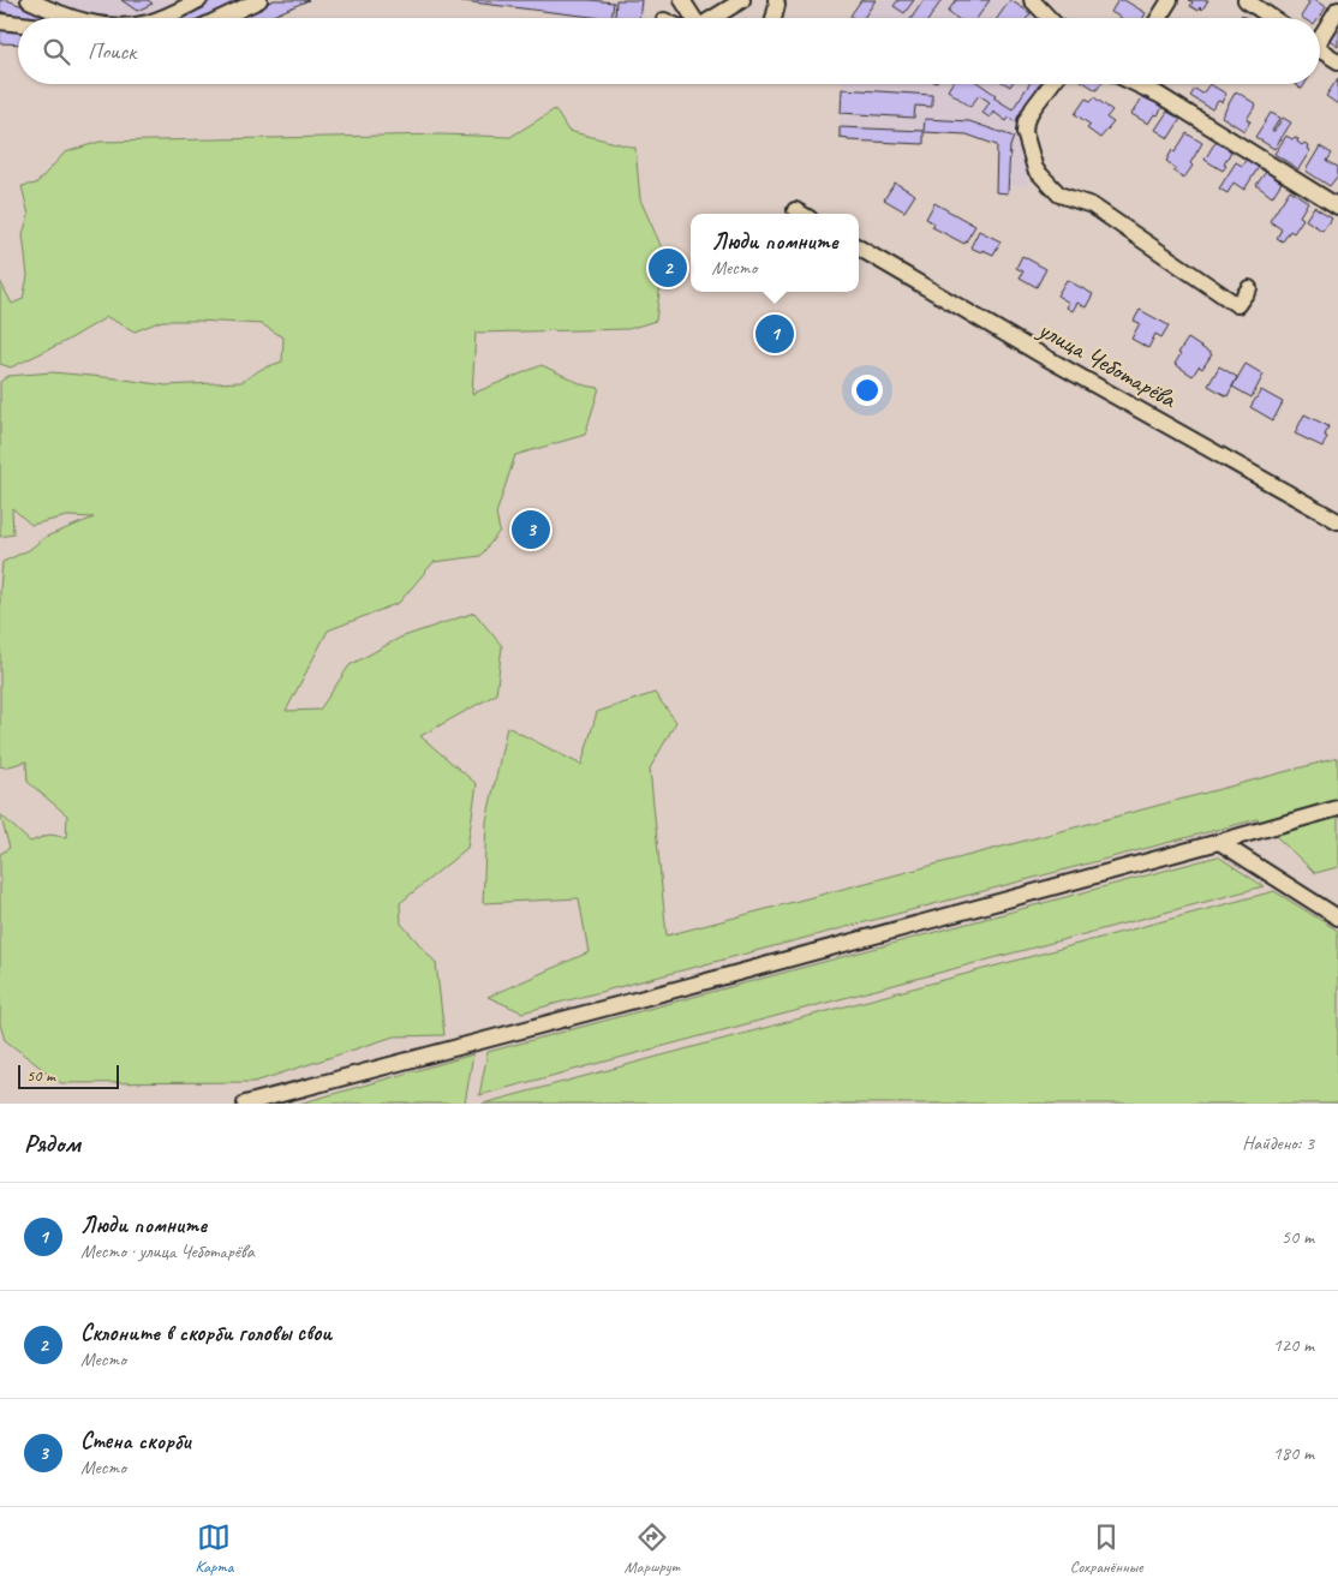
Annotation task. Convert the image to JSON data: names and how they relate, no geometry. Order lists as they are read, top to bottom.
{
  "streets": {
    "street": ["улица Чеботарёва"]
  },
  "scale_bar": "50 m",
  "page": {
    "search": "Поиск",
    "popup": ["Люди помните", "Место"],
    "pins": ["2", "1", "3"],
    "scale": "50 m",
    "heading": ["Рядом", "Найдено: 3"],
    "list": [
      {
        "mark": "1",
        "name": "Люди помните",
        "note": "Место · улица Чеботарёва",
        "value": "50 m"
      },
      {
        "mark": "2",
        "name": "Склоните в скорби головы свои",
        "note": "Место",
        "value": "120 m"
      },
      {
        "mark": "3",
        "name": "Стена скорби",
        "note": "Место",
        "value": "180 m"
      }
    ],
    "nav": ["Карта", "Маршрут", "Сохранённые"]
  }
}
